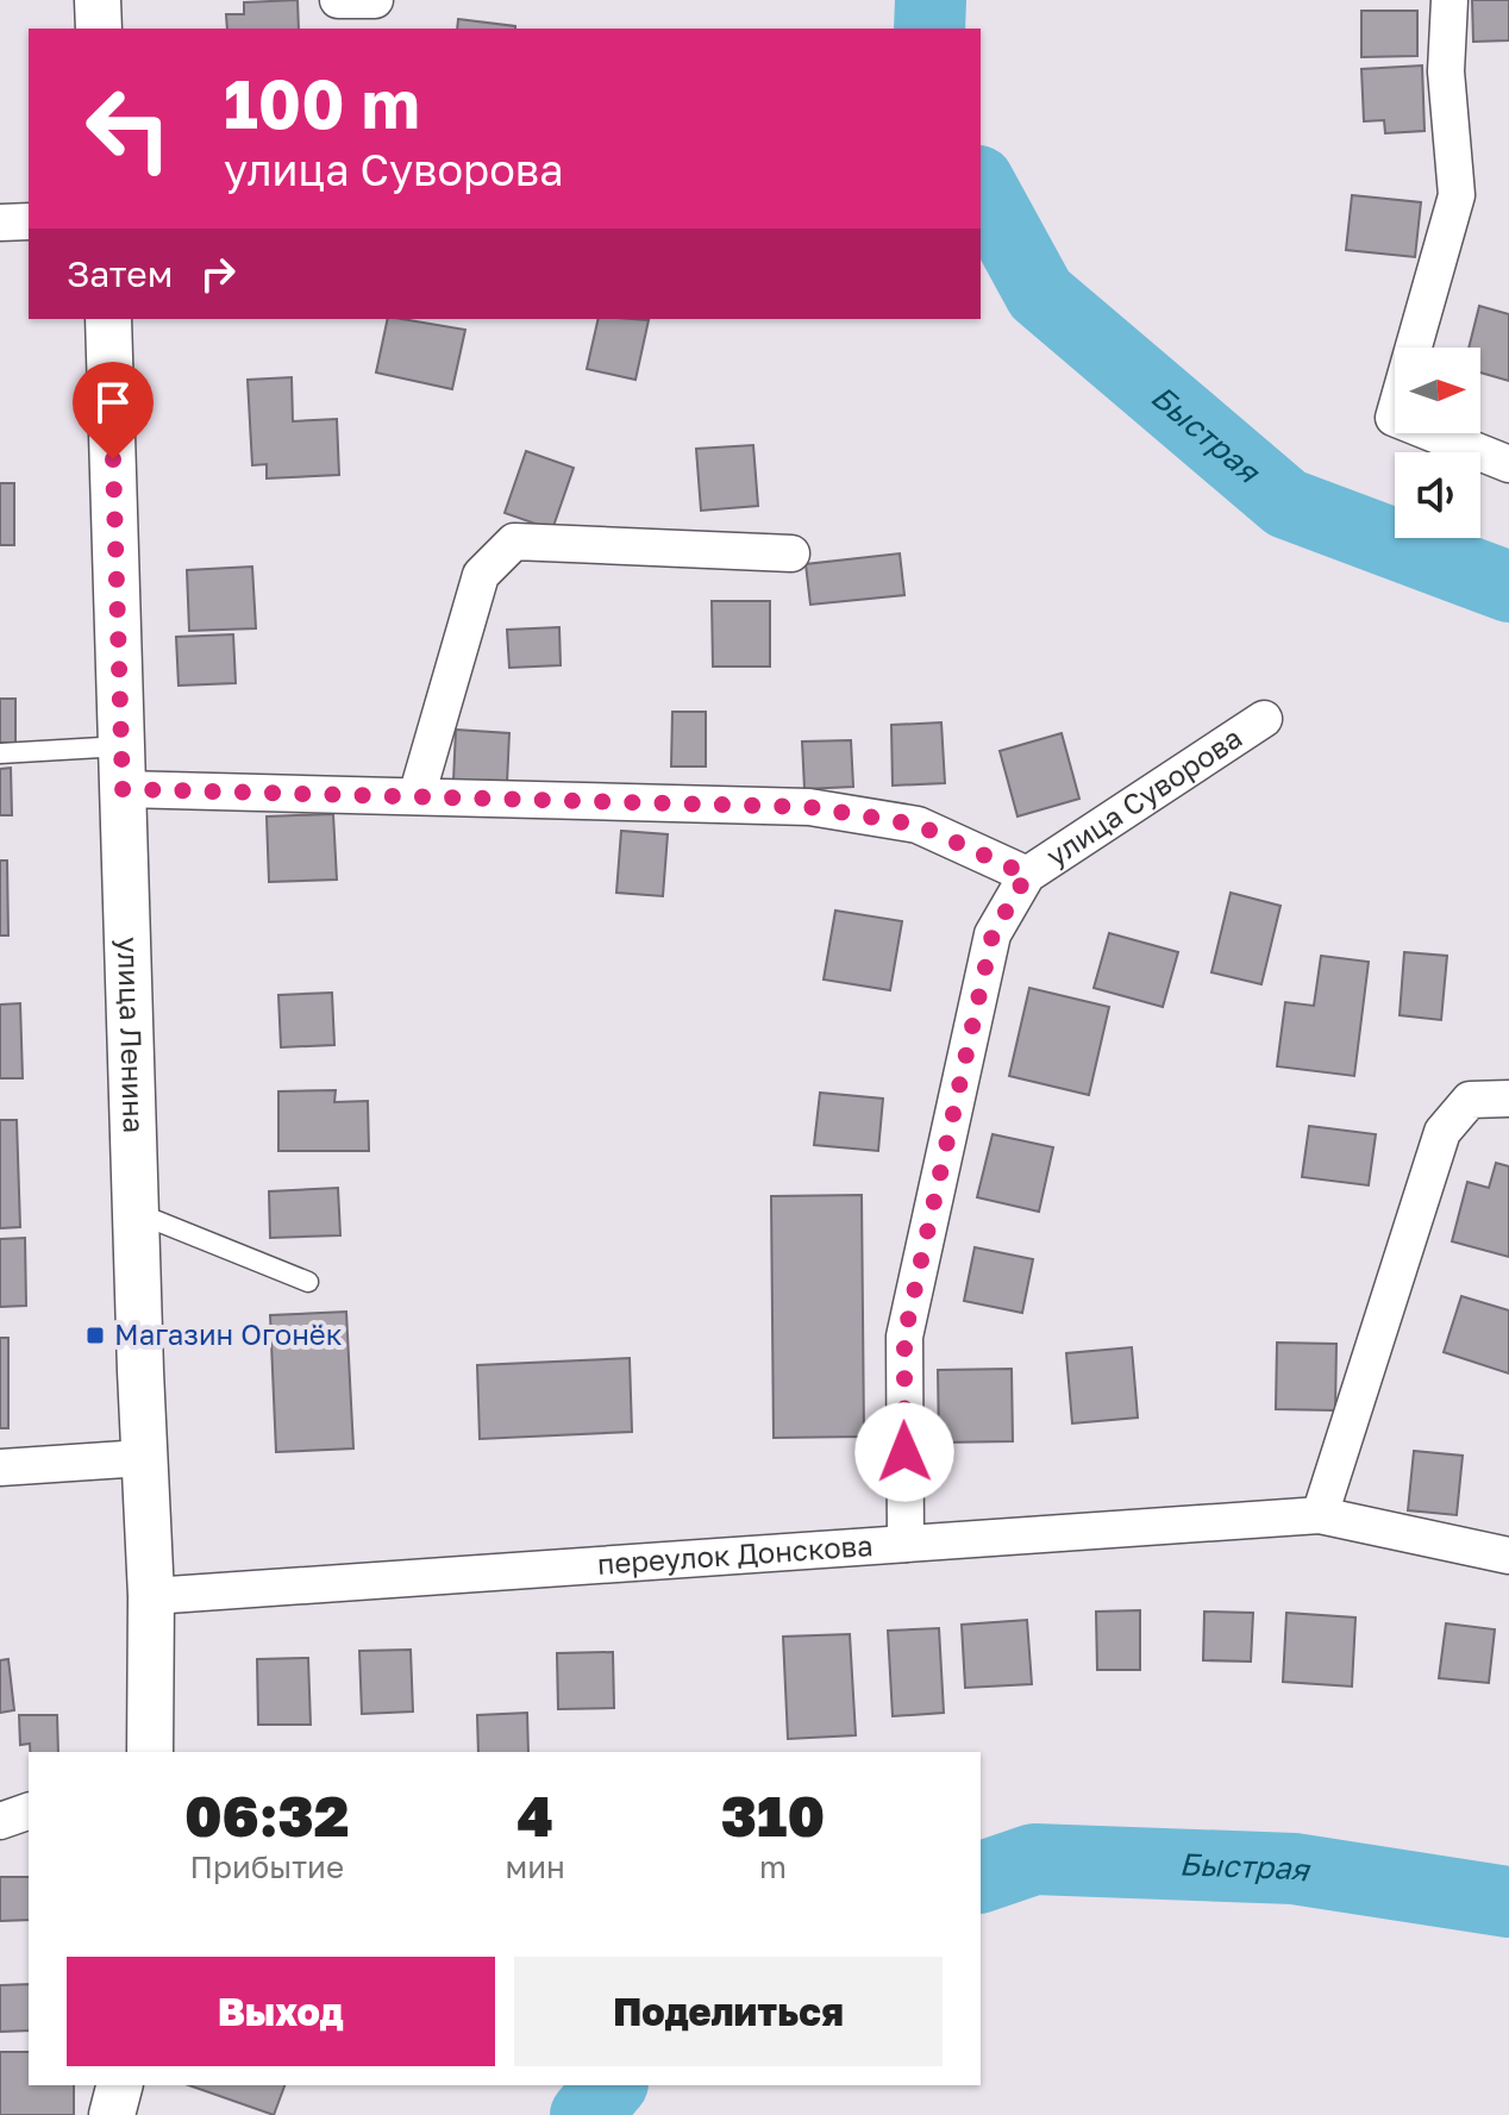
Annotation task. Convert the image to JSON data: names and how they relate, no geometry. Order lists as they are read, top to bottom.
{
  "streets": {
    "street": ["улица Суворова", "улица Ленина", "переулок Донскова"]
  },
  "crossings": [
    ["улица Суворова", "улица Ленина"],
    ["улица Ленина", "переулок Донскова"]
  ],
  "water": ["Быстрая"],
  "places": {
    "transit": ["Магазин Огонёк"]
  },
  "north": "right",
  "page": {
    "turn": ["100 m", "улица Суворова"],
    "then": "Затем",
    "eta": [
      "06:32",
      "Прибытие",
      "4",
      "мин",
      "310",
      "m"
    ],
    "buttons": ["Выход", "Поделиться"]
  }
}
